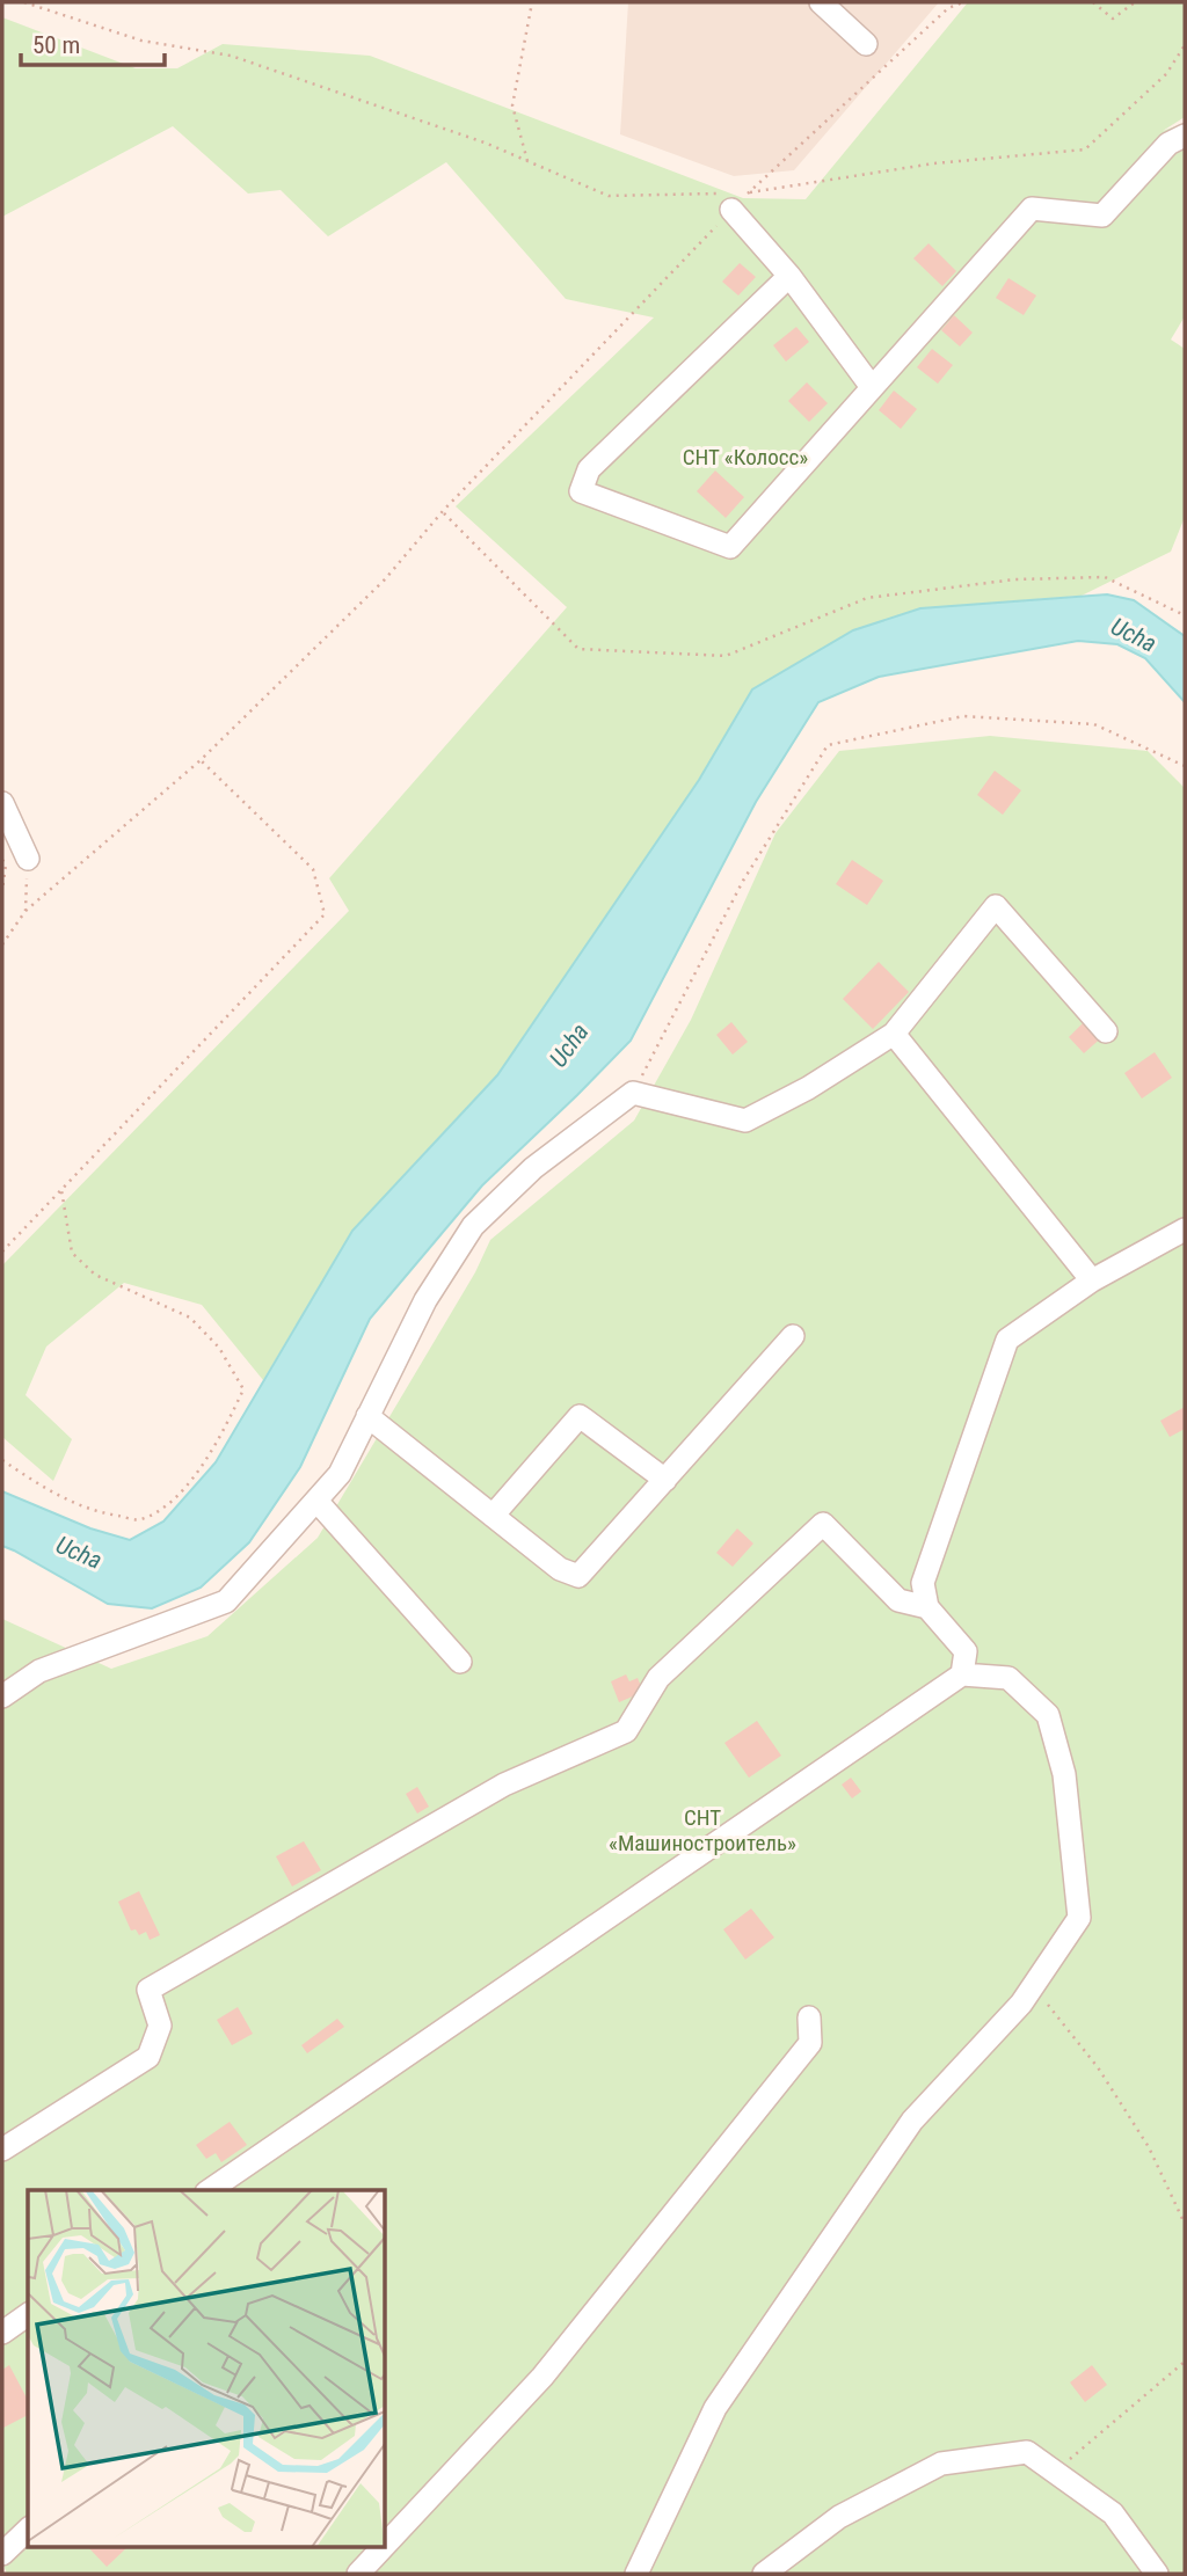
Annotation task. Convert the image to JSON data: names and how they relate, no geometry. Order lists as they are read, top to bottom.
{
  "water": ["Ucha"],
  "parks": ["СНТ «Колосс»", "СНТ «Машиностроитель»"],
  "scale_bar": "50 m"
}
